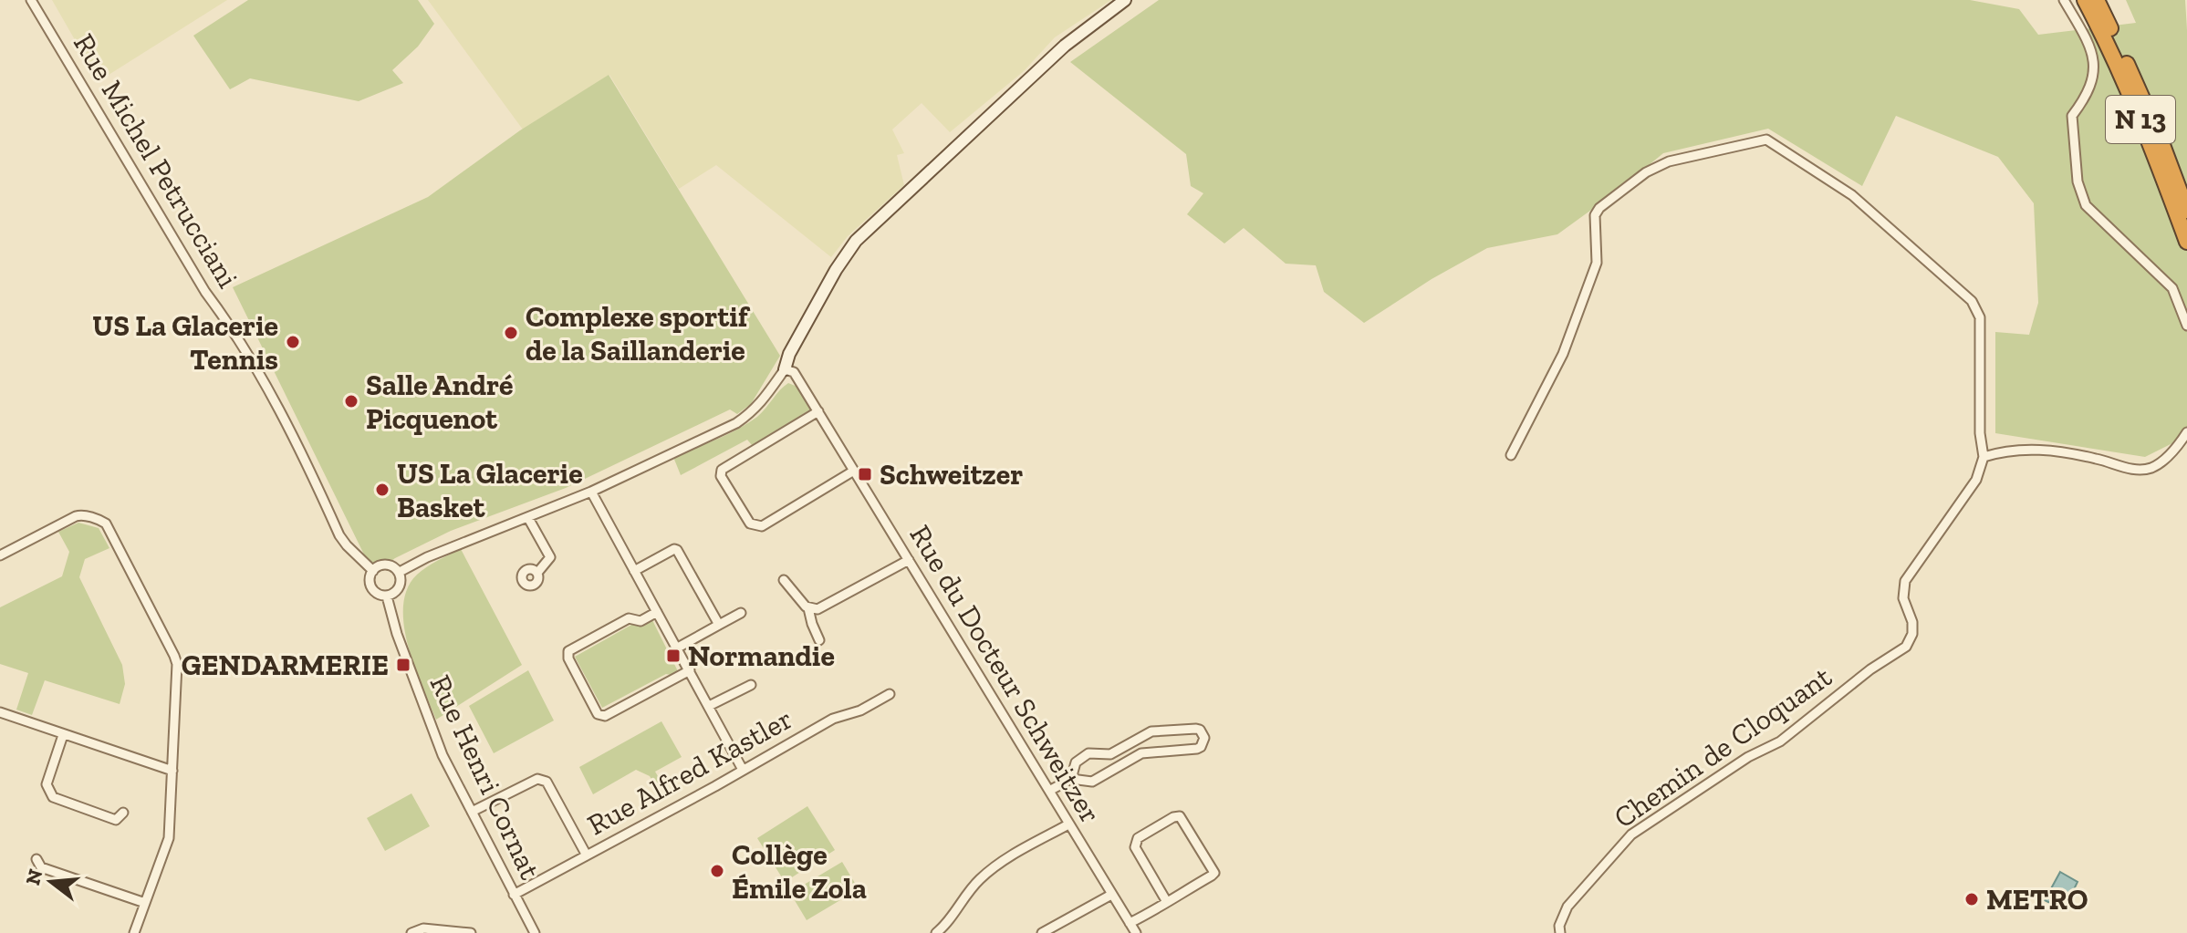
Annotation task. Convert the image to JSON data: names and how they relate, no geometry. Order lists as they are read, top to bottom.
{
  "streets": {
    "highway": ["N 13"],
    "street": [
      "Rue Michel Petrucciani",
      "Rue du Docteur Schweitzer",
      "Chemin de Cloquant",
      "Rue Alfred Kastler",
      "Rue Henri Cornat"
    ]
  },
  "crossings": [
    ["Rue Michel Petrucciani", "Rue Henri Cornat"],
    ["Rue Alfred Kastler", "Rue Henri Cornat"]
  ],
  "places": {
    "other": [
      "Complexe sportif de la Saillanderie",
      "US La Glacerie Tennis",
      "Salle André Picquenot",
      "US La Glacerie Basket",
      "Collège Émile Zola",
      "METRO"
    ],
    "transit": ["Schweitzer", "Normandie", "GENDARMERIE"]
  },
  "north": "left"
}
